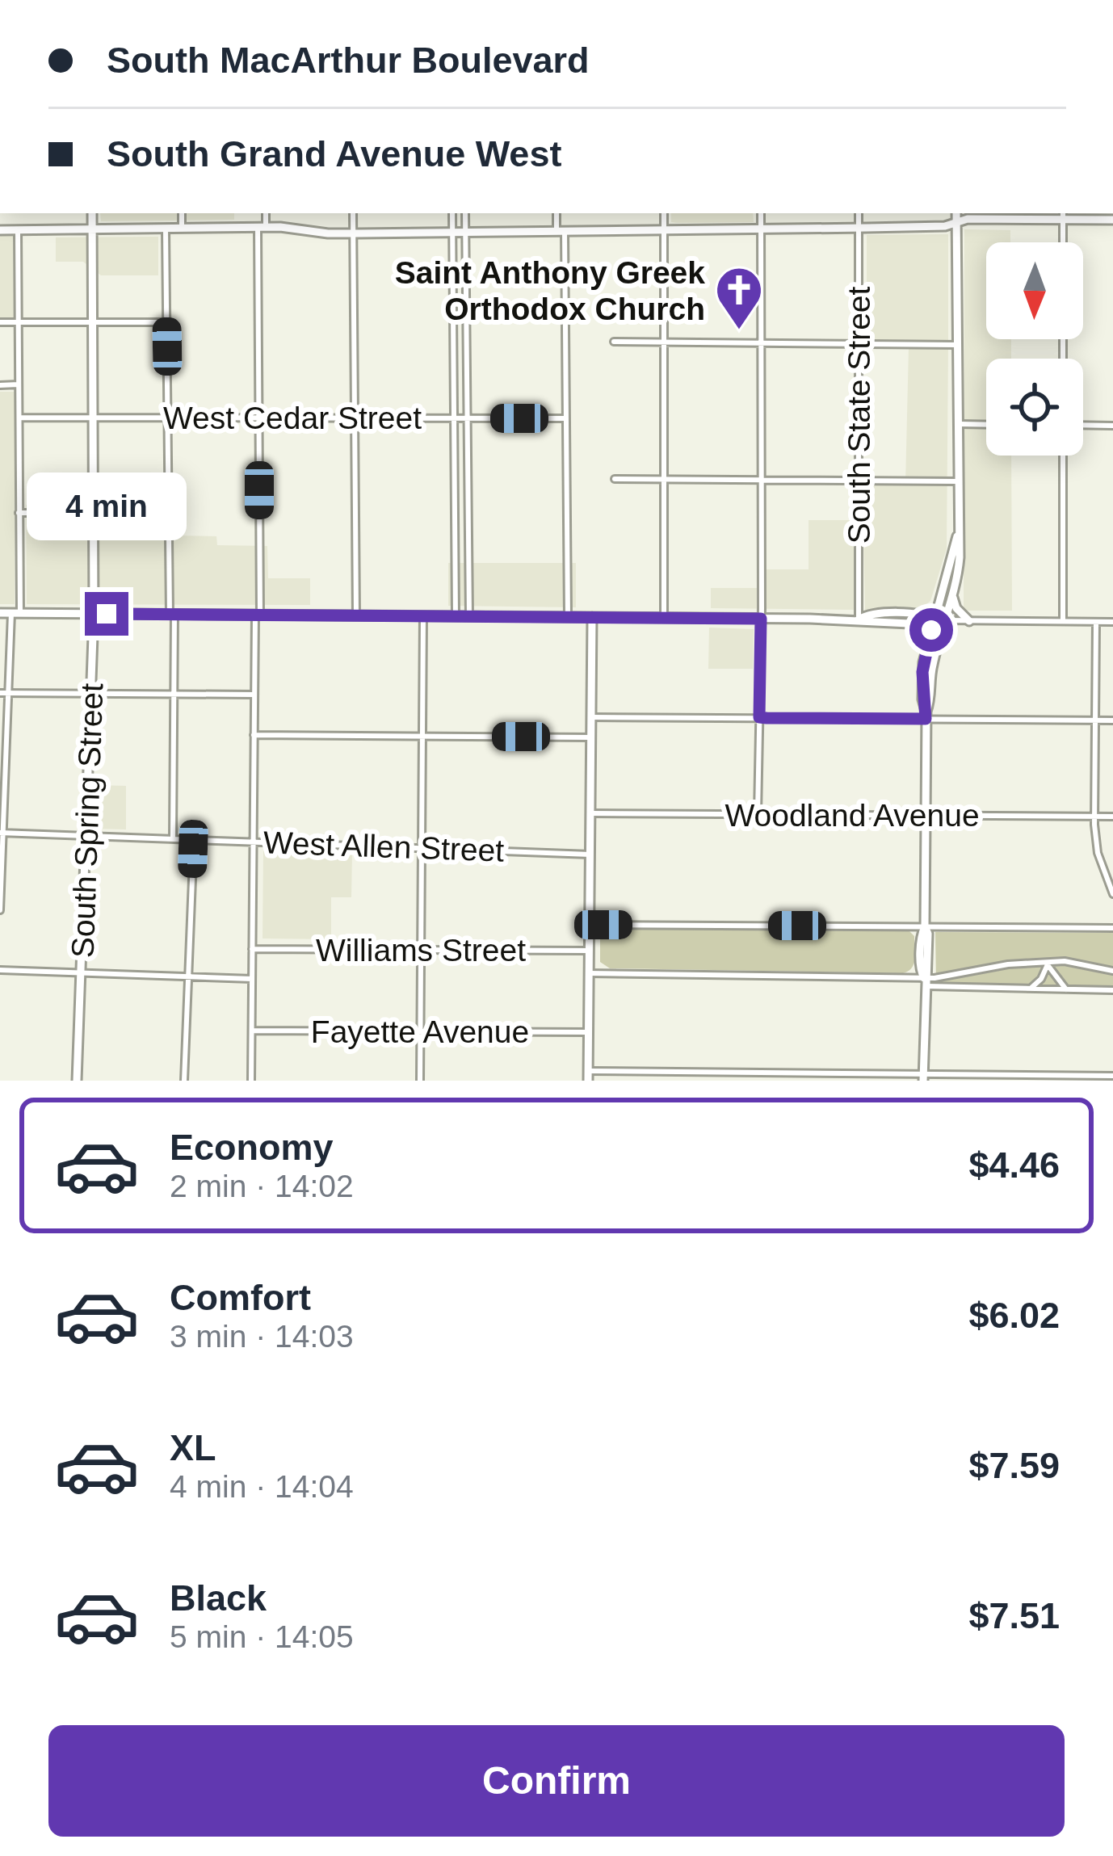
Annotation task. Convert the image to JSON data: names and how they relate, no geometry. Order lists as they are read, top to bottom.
{
  "streets": {
    "street": [
      "South State Street",
      "West Cedar Street",
      "Woodland Avenue",
      "South Spring Street",
      "West Allen Street",
      "Williams Street",
      "Fayette Avenue"
    ]
  },
  "crossings": [
    ["West Cedar Street", "South Spring Street"],
    ["South Spring Street", "West Allen Street"]
  ],
  "places": {
    "church": ["Saint Anthony Greek Orthodox Church"]
  },
  "north": "bottom",
  "page": {
    "banner": ["South MacArthur Boulevard", "South Grand Avenue West"],
    "bubble": "4 min",
    "list": [
      {
        "name": "Economy",
        "note": "2 min · 14:02",
        "value": "$4.46"
      },
      {
        "name": "Comfort",
        "note": "3 min · 14:03",
        "value": "$6.02"
      },
      {
        "name": "XL",
        "note": "4 min · 14:04",
        "value": "$7.59"
      },
      {
        "name": "Black",
        "note": "5 min · 14:05",
        "value": "$7.51"
      }
    ],
    "buttons": "Confirm"
  }
}
